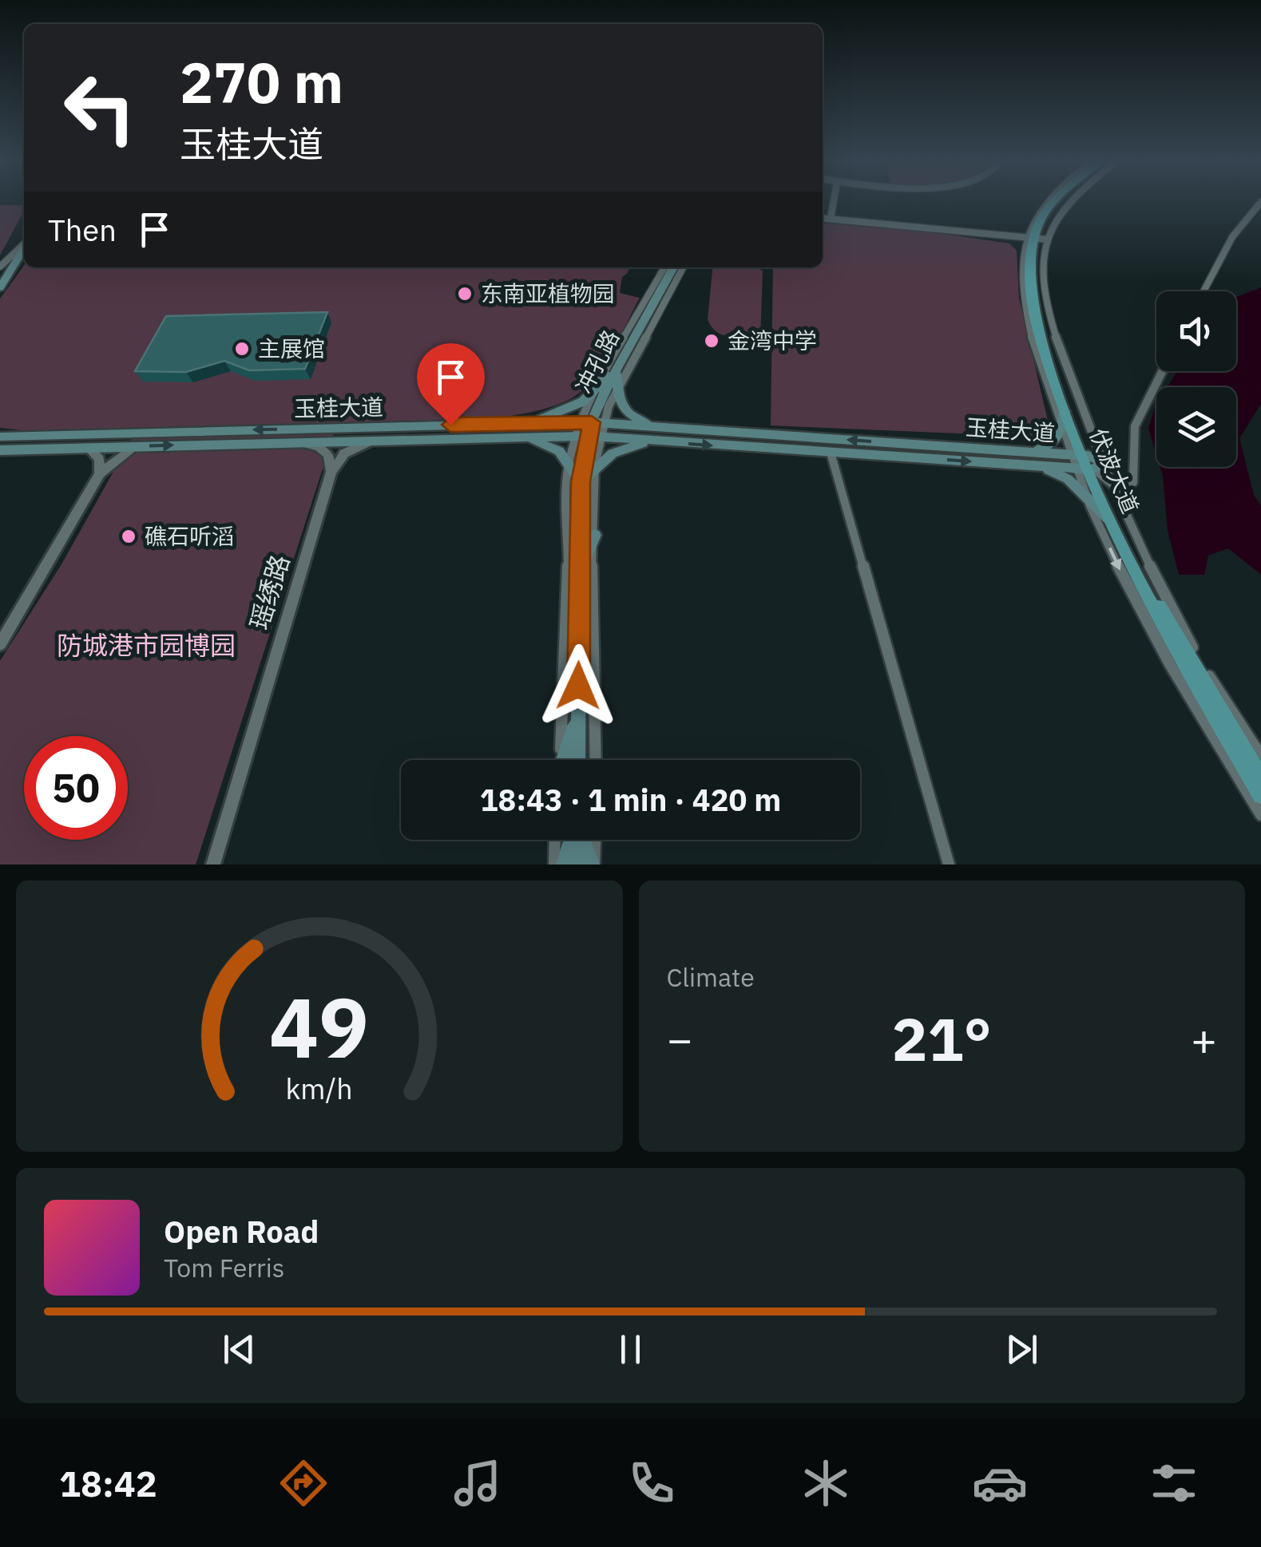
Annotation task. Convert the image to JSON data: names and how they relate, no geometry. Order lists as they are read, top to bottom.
{
  "streets": {
    "main road": ["冲孔路", "玉桂大道", "伏波大道"],
    "street": ["瑶绣路"]
  },
  "crossings": [
    ["冲孔路", "玉桂大道"],
    ["玉桂大道", "伏波大道"]
  ],
  "parks": ["防城港市园博园"],
  "places": [
    "东南亚植物园",
    "金湾中学",
    "主展馆",
    "礁石听滔"
  ],
  "page": {
    "turn": ["270 m", "玉桂大道"],
    "then": "Then",
    "limit": "50",
    "trip": "18:43 · 1 min · 420 m",
    "tile": "Climate",
    "heat": ["−", "21°", "+"],
    "song": ["Open Road", "Tom Ferris"],
    "tabs": "18:42",
    "gauge": ["49", "km/h"]
  }
}
